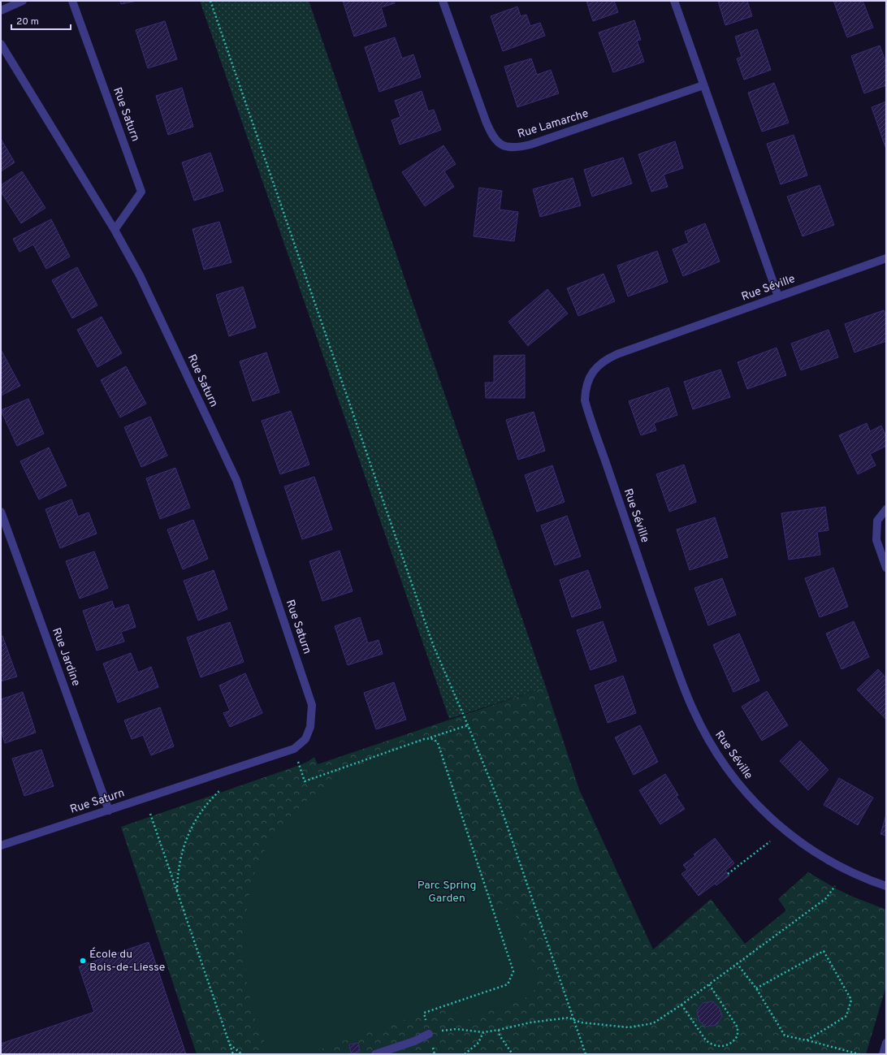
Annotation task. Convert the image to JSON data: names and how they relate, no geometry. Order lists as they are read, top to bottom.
{
  "streets": {
    "street": [
      "Rue Saturn",
      "Rue Lamarche",
      "Rue Séville",
      "Rue Jardine"
    ]
  },
  "crossings": [
    ["Rue Saturn", "Rue Jardine"]
  ],
  "parks": ["Parc Spring Garden"],
  "places": ["École du Bois-de-Liesse"],
  "scale_bar": "20 m"
}
